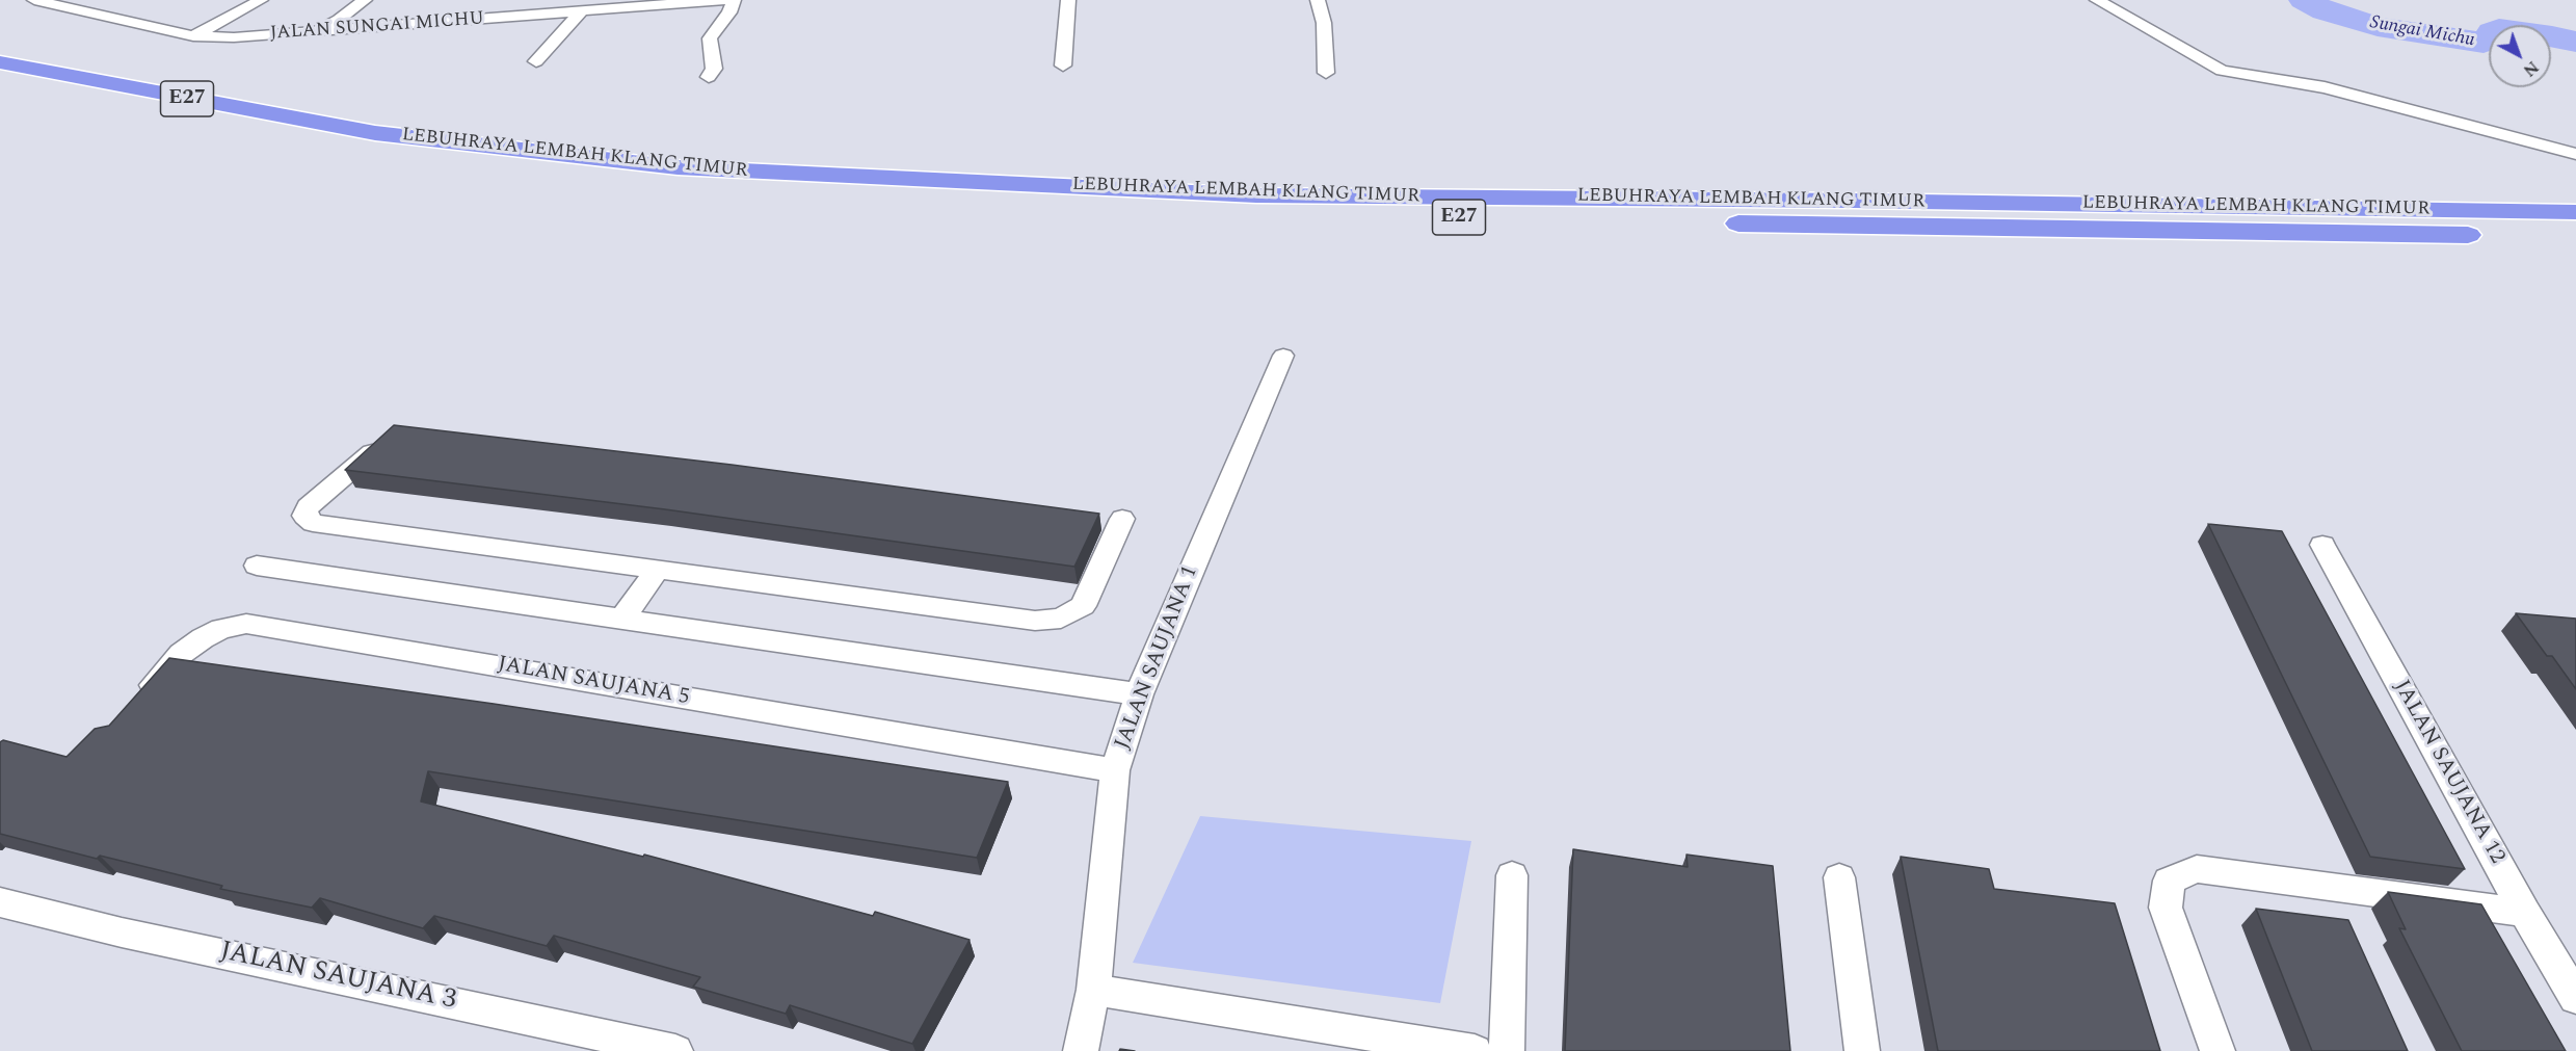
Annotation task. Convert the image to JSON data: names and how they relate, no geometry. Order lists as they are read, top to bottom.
{
  "streets": {
    "highway": ["E27", "LEBUHRAYA LEMBAH KLANG TIMUR"],
    "street": [
      "JALAN SUNGAI MICHU",
      "JALAN SAUJANA 1",
      "JALAN SAUJANA 5",
      "JALAN SAUJANA 12",
      "JALAN SAUJANA 3"
    ]
  },
  "crossings": [
    ["JALAN SAUJANA 1", "JALAN SAUJANA 5"]
  ],
  "water": ["Sungai Michu"],
  "north": "bottom right"
}
